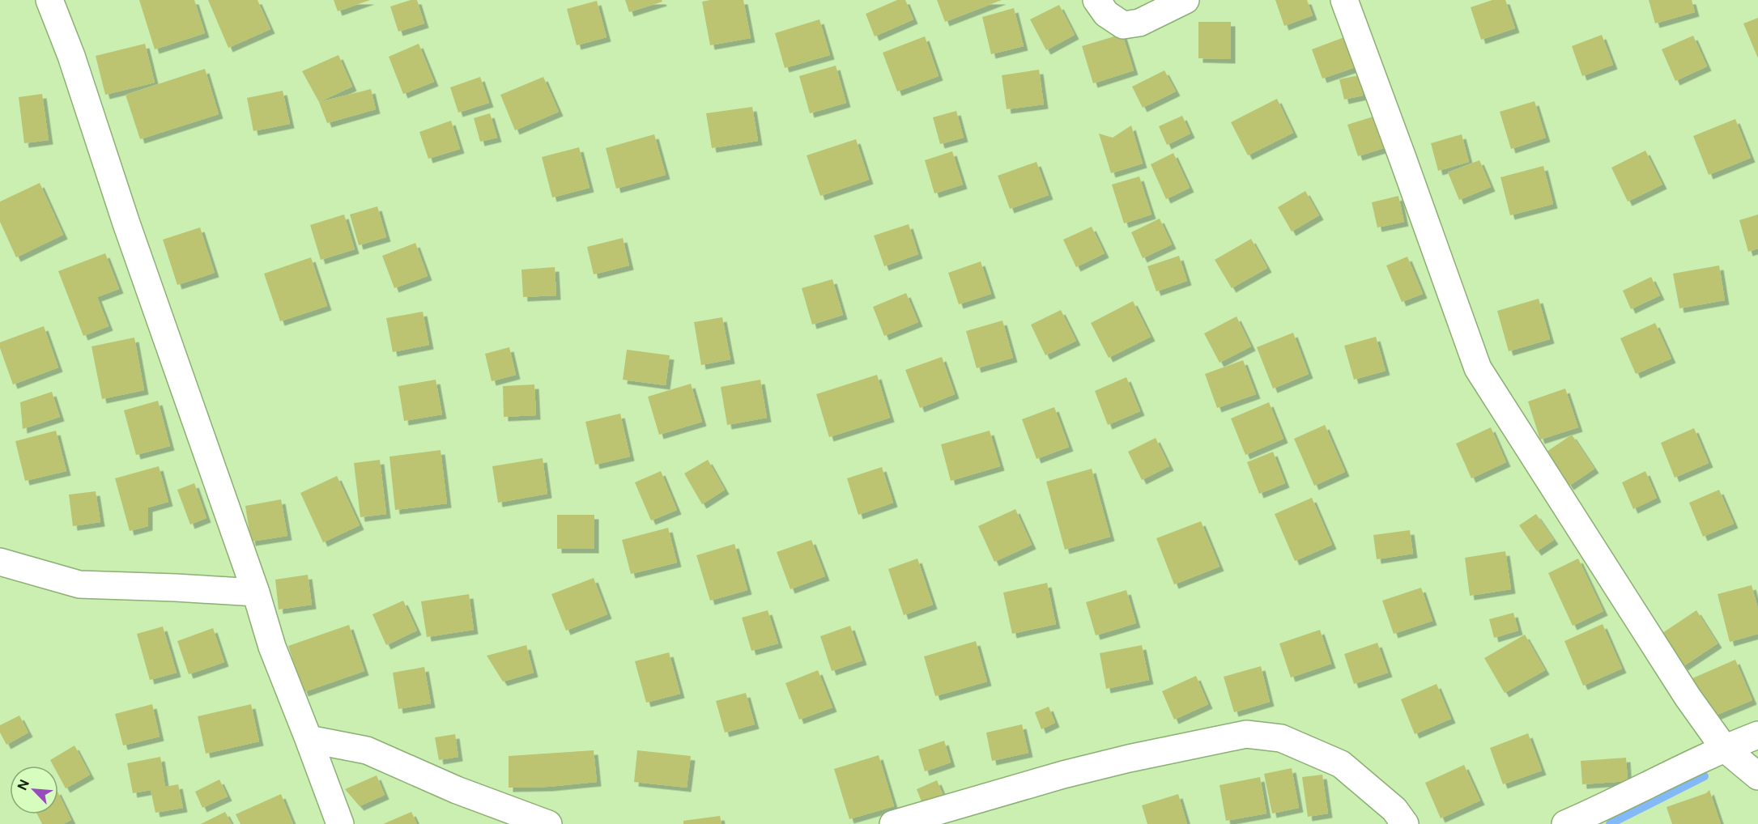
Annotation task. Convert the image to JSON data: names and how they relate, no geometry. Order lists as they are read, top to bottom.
{
  "north": "top left"
}
